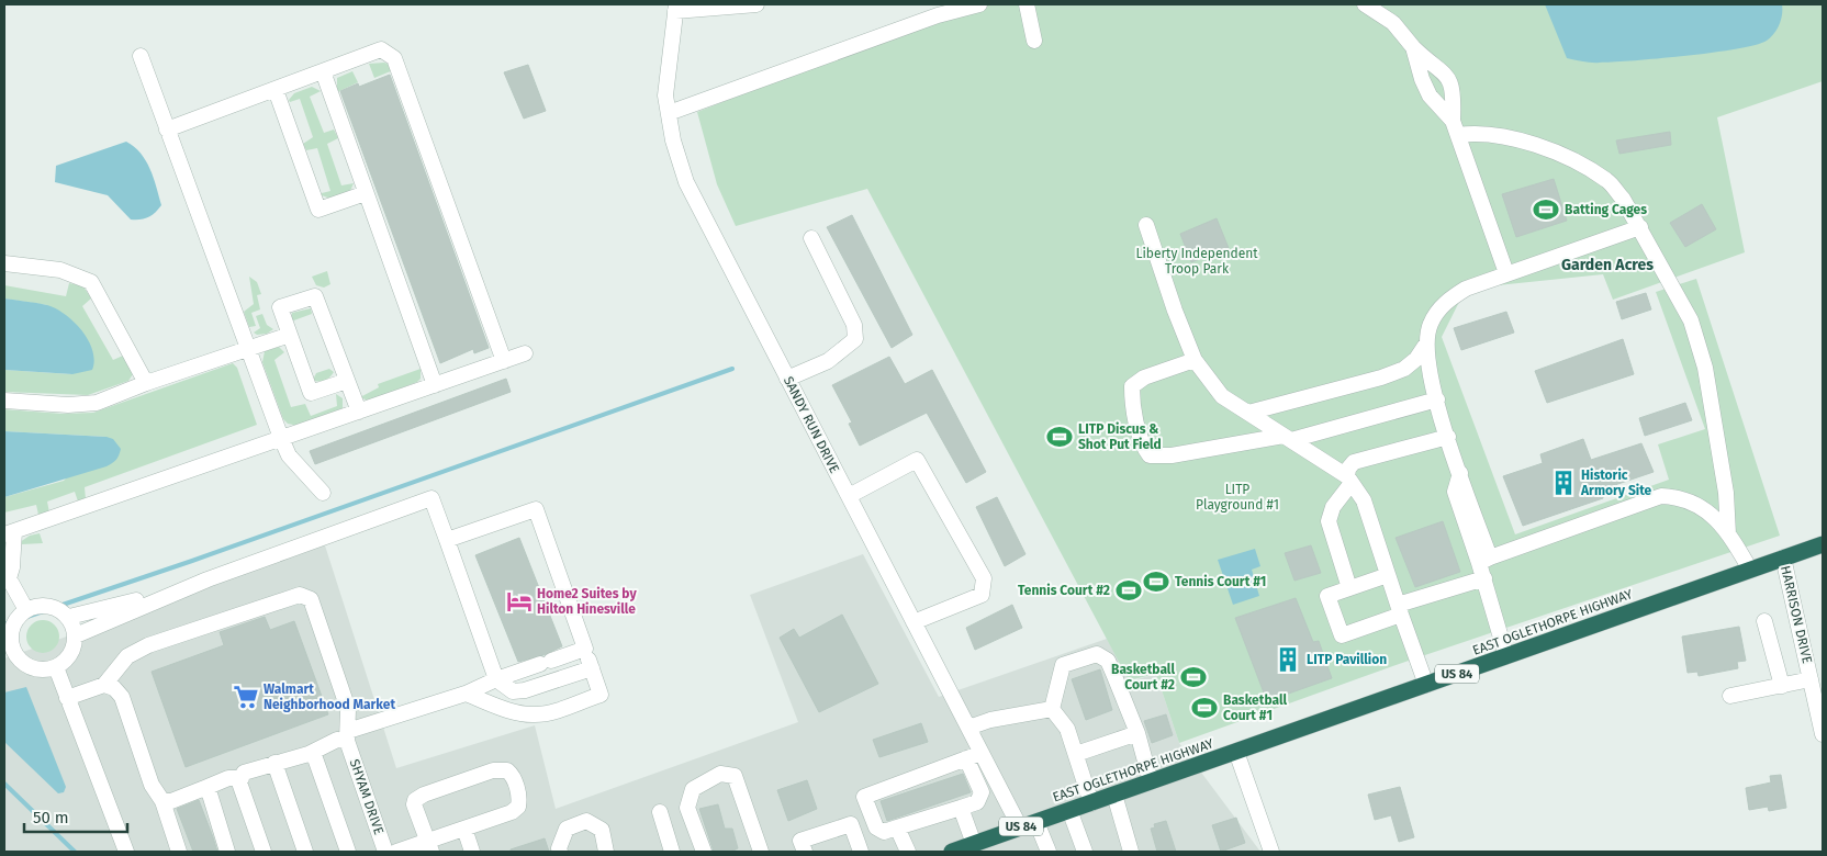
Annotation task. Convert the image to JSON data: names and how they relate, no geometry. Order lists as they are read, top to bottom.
{
  "streets": {
    "highway": ["EAST OGLETHORPE HIGHWAY", "US 84"],
    "street": ["SANDY RUN DRIVE", "HARRISON DRIVE", "SHYAM DRIVE"]
  },
  "crossings": [
    ["SANDY RUN DRIVE", "EAST OGLETHORPE HIGHWAY"],
    ["HARRISON DRIVE", "EAST OGLETHORPE HIGHWAY"]
  ],
  "districts": ["Garden Acres"],
  "parks": ["Liberty Independent Troop Park", "LITP Playground #1"],
  "places": {
    "sports": [
      "Batting Cages",
      "LITP Discus & Shot Put Field",
      "Tennis Court #1",
      "Tennis Court #2",
      "Basketball Court #2",
      "Basketball Court #1"
    ],
    "building": ["Historic Armory Site", "LITP Pavillion"],
    "hotel": ["Home2 Suites by Hilton Hinesville"],
    "supermarket": ["Walmart Neighborhood Market"]
  },
  "scale_bar": "50 m"
}
